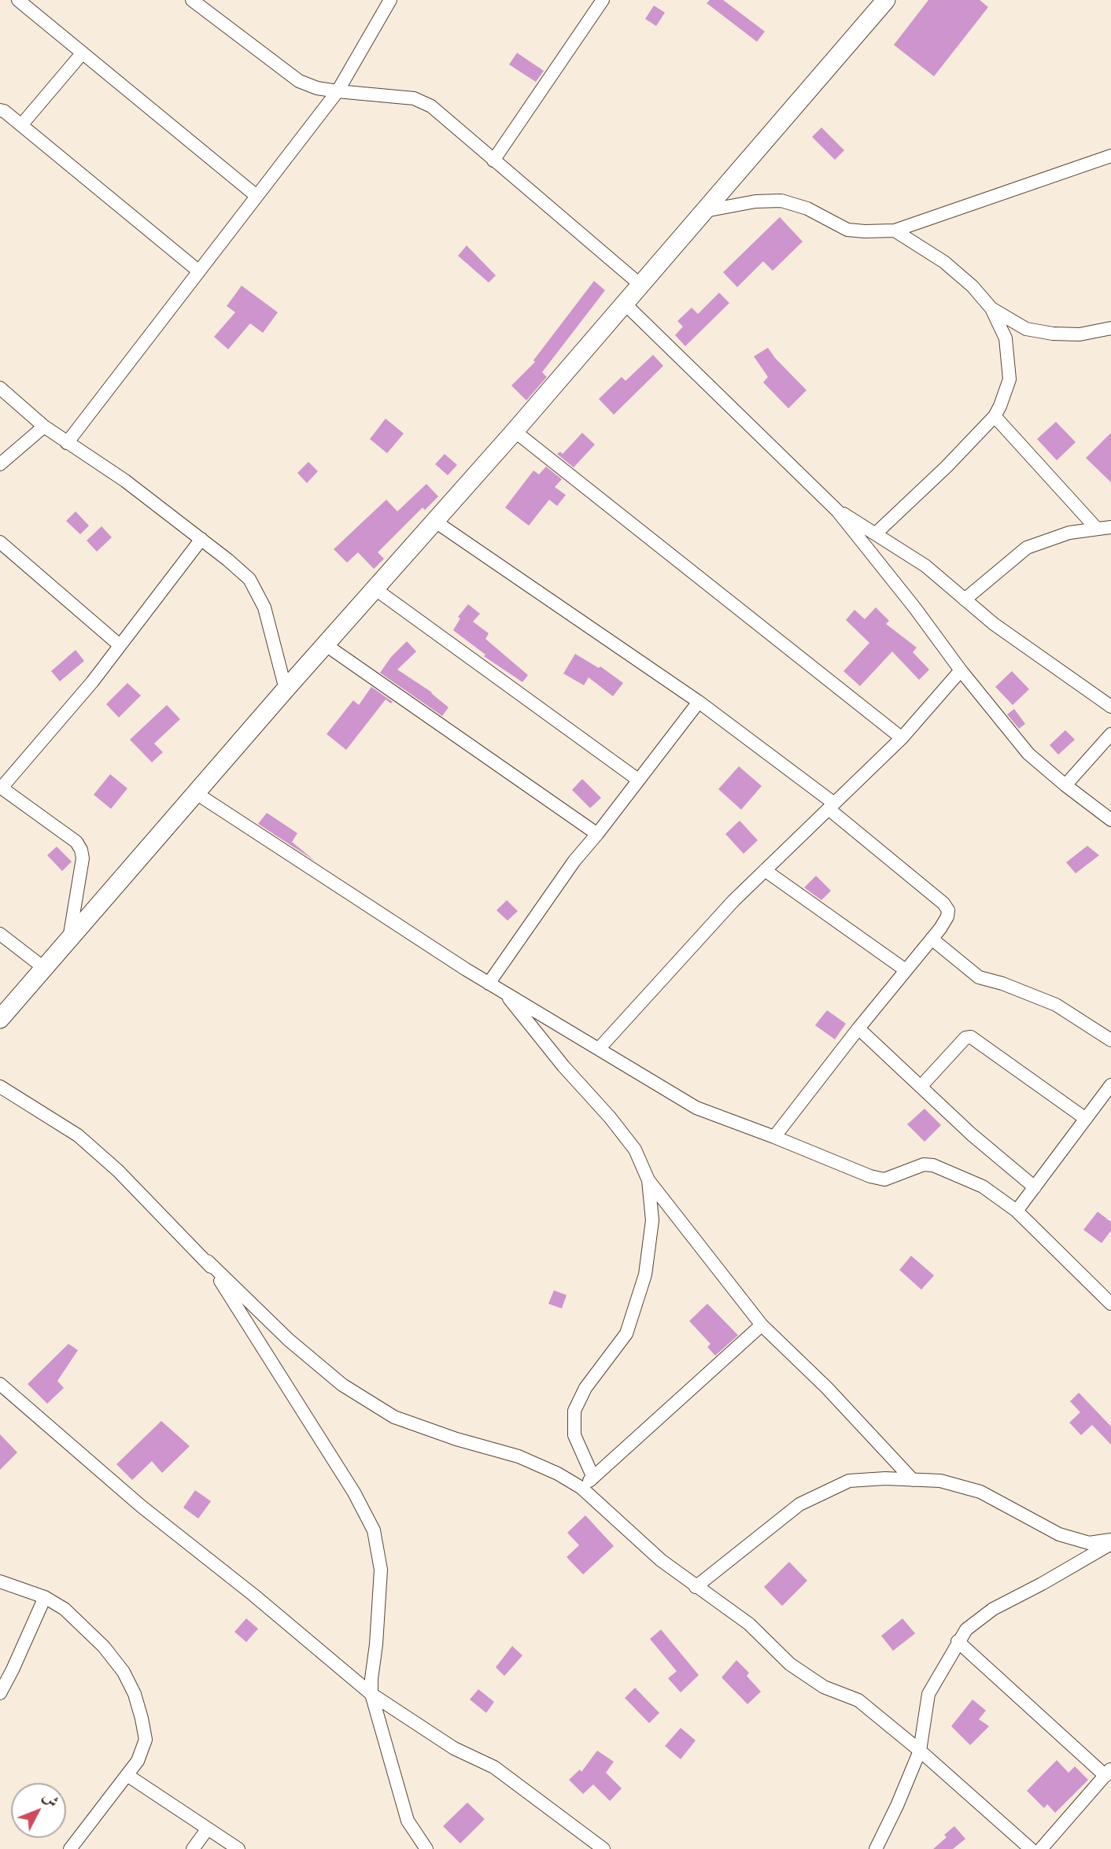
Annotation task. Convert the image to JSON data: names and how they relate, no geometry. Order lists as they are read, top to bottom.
{
  "north": "top right"
}
